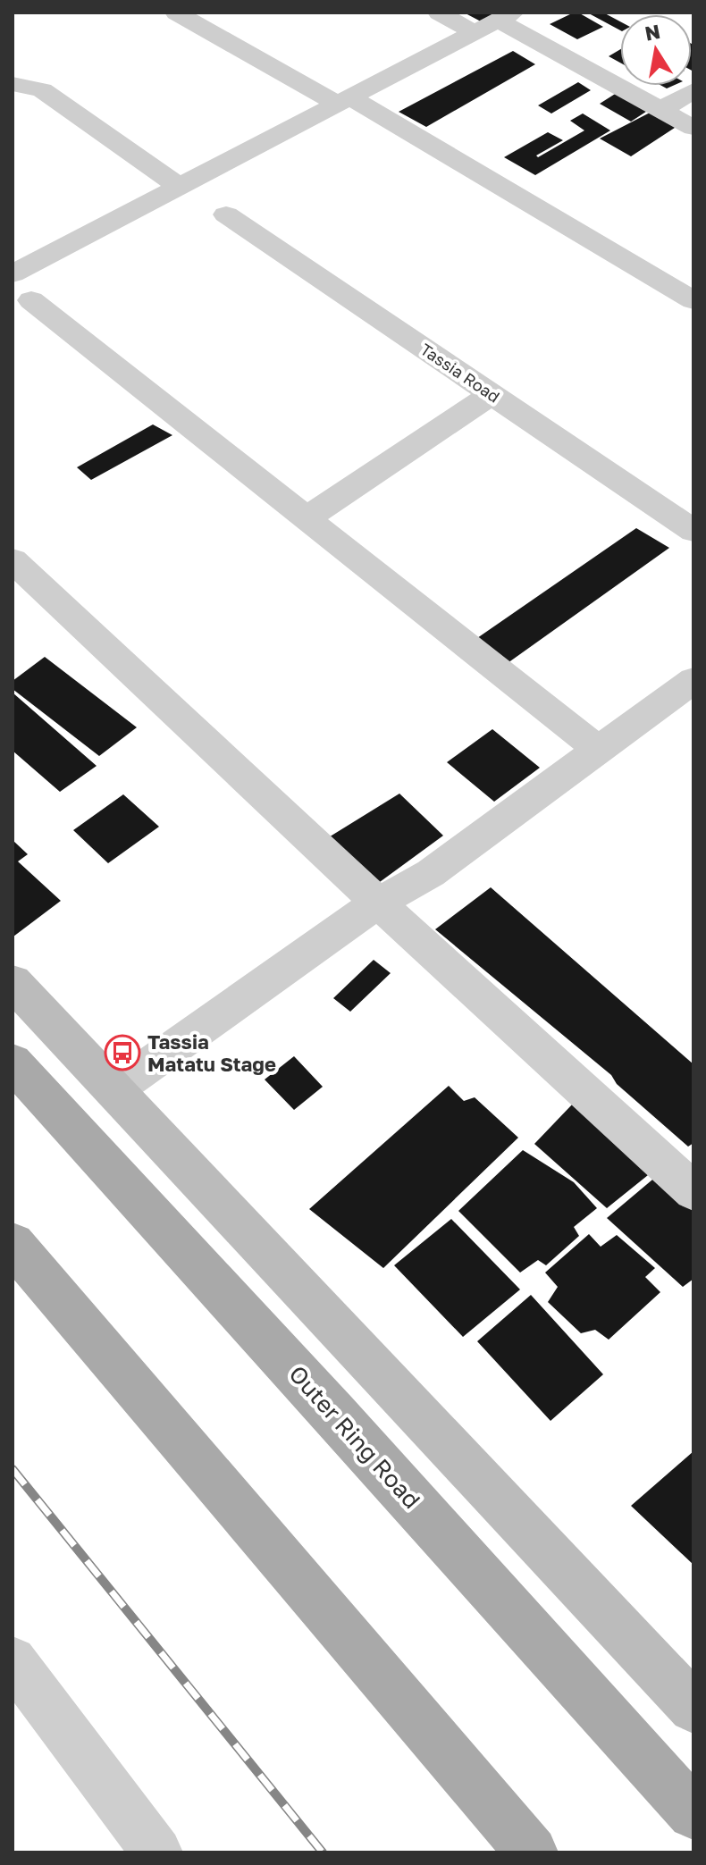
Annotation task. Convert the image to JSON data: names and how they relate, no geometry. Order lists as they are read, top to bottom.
{
  "streets": {
    "main road": ["Outer Ring Road"],
    "street": ["Tassia Road"]
  },
  "places": {
    "bus stop": ["Tassia Matatu Stage"]
  },
  "north": "top"
}
